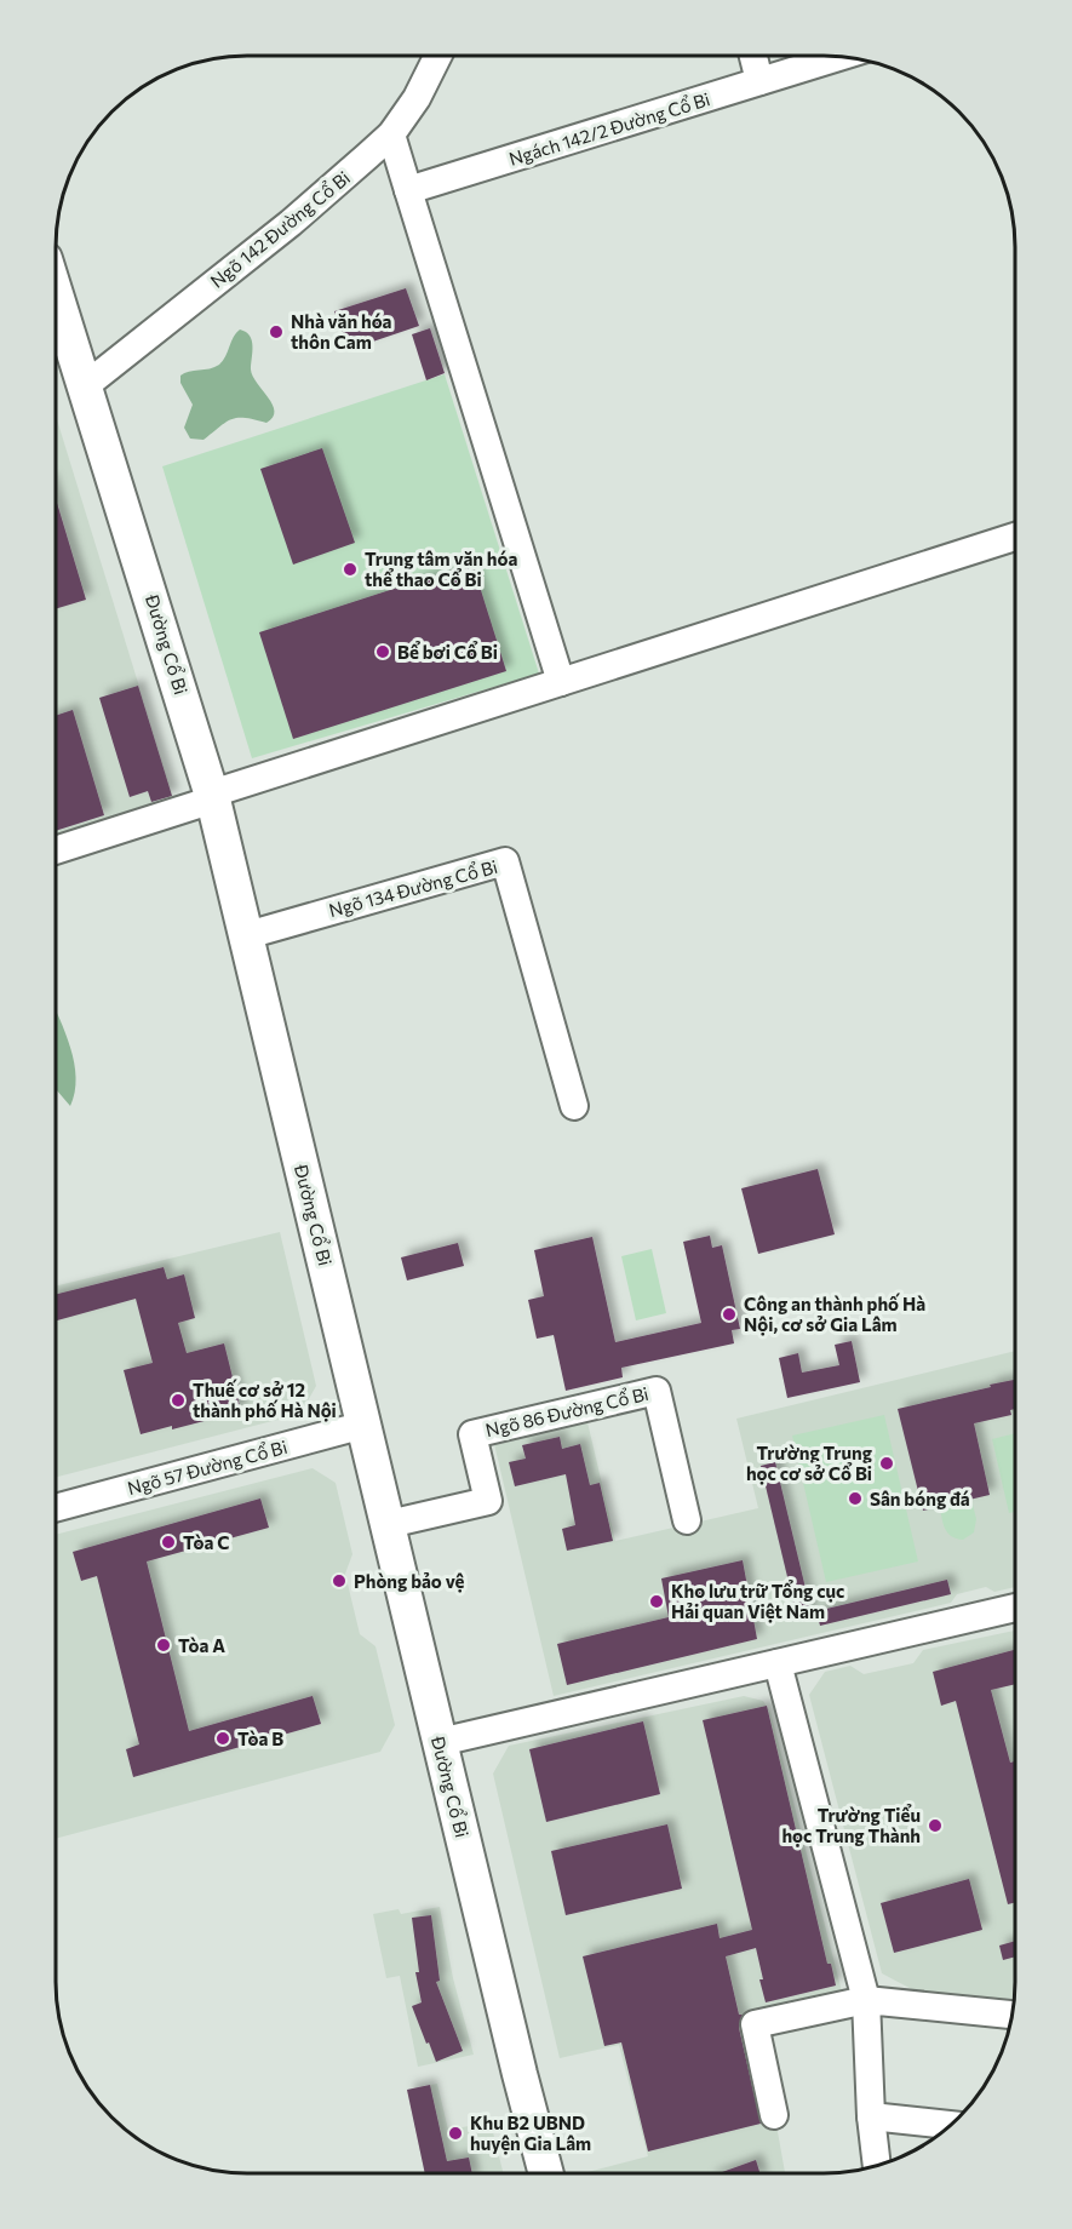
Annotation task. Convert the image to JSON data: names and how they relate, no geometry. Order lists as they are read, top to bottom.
{
  "streets": {
    "main road": ["Đường Cổ Bi"],
    "street": [
      "Ngách 142/2 Đường Cổ Bi",
      "Ngõ 142 Đường Cổ Bi",
      "Ngõ 134 Đường Cổ Bi",
      "Ngõ 86 Đường Cổ Bi",
      "Ngõ 57 Đường Cổ Bi"
    ]
  },
  "crossings": [
    ["Ngõ 142 Đường Cổ Bi", "Đường Cổ Bi"],
    ["Đường Cổ Bi", "Ngõ 134 Đường Cổ Bi"],
    ["Đường Cổ Bi", "Ngõ 86 Đường Cổ Bi"],
    ["Đường Cổ Bi", "Ngõ 57 Đường Cổ Bi"]
  ],
  "places": [
    "Nhà văn hóa thôn Cam",
    "Trung tâm văn hóa thể thao Cổ Bi",
    "Bể bơi Cổ Bi",
    "Công an thành phố Hà Nội, cơ sở Gia Lâm",
    "Thuế cơ sở 12 thành phố Hà Nội",
    "Trường Trung học cơ sở Cổ Bi",
    "Sân bóng đá",
    "Tòa C",
    "Phòng bảo vệ",
    "Kho lưu trữ Tổng cục Hải quan Việt Nam",
    "Tòa A",
    "Tòa B",
    "Trường Tiểu học Trung Thành",
    "Khu B2 UBND huyện Gia Lâm"
  ]
}
